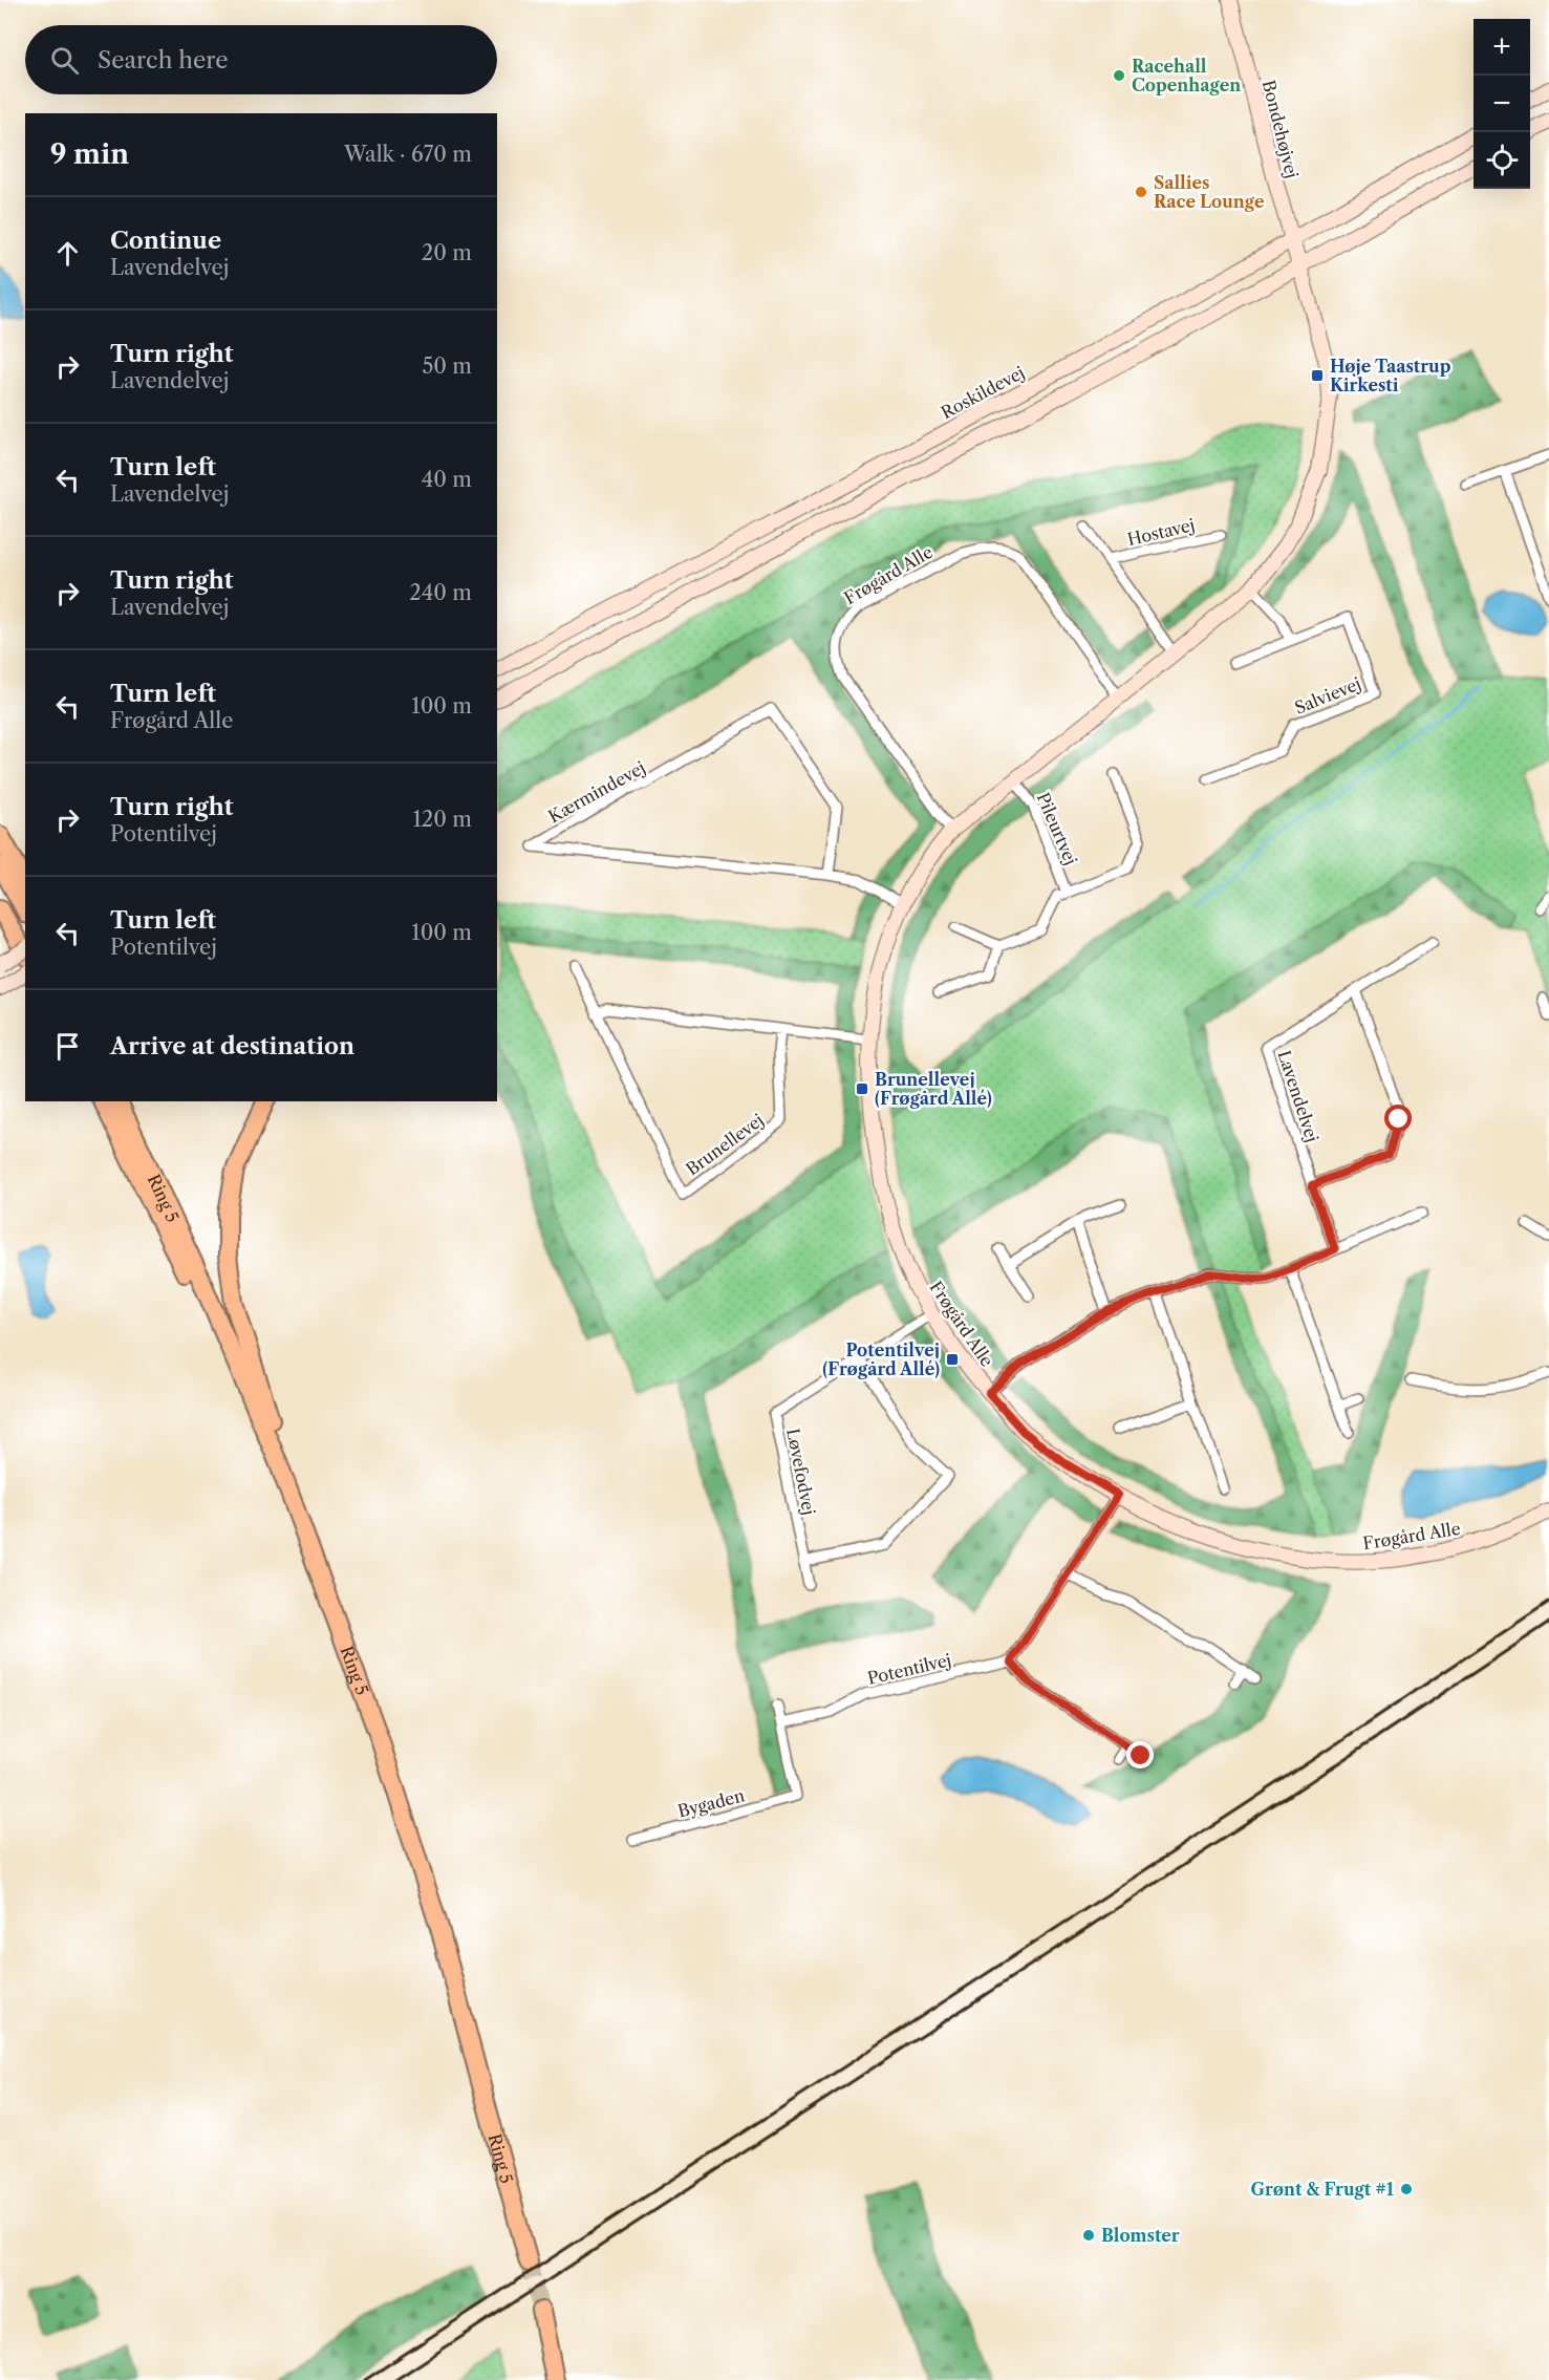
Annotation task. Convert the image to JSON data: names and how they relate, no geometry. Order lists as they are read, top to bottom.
{
  "streets": {
    "highway": ["Ring 5"],
    "main road": ["Bondehøjvej", "Roskildevej", "Frøgård Alle"],
    "street": [
      "Hostavej",
      "Salvievej",
      "Kærmindevej",
      "Pileurtvej",
      "Lavendelvej",
      "Brunellevej",
      "Løvefodvej",
      "Potentilvej",
      "Bygaden"
    ]
  },
  "crossings": [
    ["Bondehøjvej", "Roskildevej"],
    ["Bondehøjvej", "Frøgård Alle"],
    ["Hostavej", "Frøgård Alle"],
    ["Frøgård Alle", "Kærmindevej"],
    ["Frøgård Alle", "Pileurtvej"],
    ["Frøgård Alle", "Løvefodvej"],
    ["Potentilvej", "Bygaden"]
  ],
  "places": {
    "other": [
      "Racehall Copenhagen",
      "Sallies Race Lounge",
      "Grønt & Frugt #1",
      "Blomster"
    ],
    "transit": ["Høje Taastrup Kirkesti", "Brunellevej (Frøgård Allé)", "Potentilvej (Frøgård Allé)"]
  },
  "page": {
    "map_buttons": ["+", "−"],
    "search": "Search here",
    "heading": ["9 min", "Walk · 670 m"],
    "list": [
      ["Continue", "Lavendelvej", "20 m"],
      ["Turn right", "Lavendelvej", "50 m"],
      ["Turn left", "Lavendelvej", "40 m"],
      ["Turn right", "Lavendelvej", "240 m"],
      ["Turn left", "Frøgård Alle", "100 m"],
      ["Turn right", "Potentilvej", "120 m"],
      ["Turn left", "Potentilvej", "100 m"],
      "Arrive at destination"
    ]
  }
}
